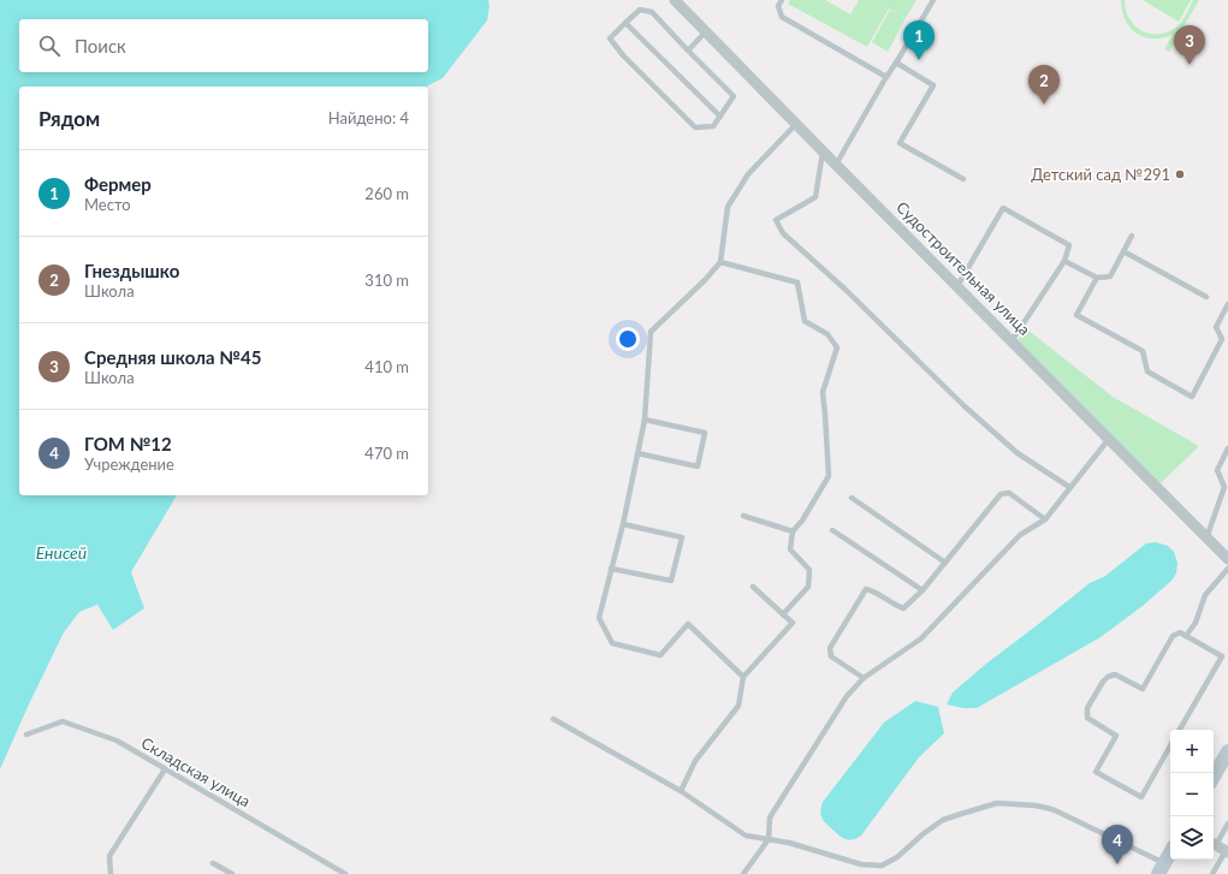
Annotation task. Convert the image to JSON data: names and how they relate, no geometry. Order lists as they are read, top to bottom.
{
  "streets": {
    "street": ["Судостроительная улица"],
    "lane": ["Складская улица"]
  },
  "water": ["Енисей"],
  "places": ["Детский сад №291"],
  "page": {
    "search": "Поиск",
    "pins": [
      "1",
      "3",
      "2",
      "4"
    ],
    "heading": ["Рядом", "Найдено: 4"],
    "list": [
      {
        "mark": "1",
        "name": "Фермер",
        "note": "Место",
        "value": "260 m"
      },
      {
        "mark": "2",
        "name": "Гнездышко",
        "note": "Школа",
        "value": "310 m"
      },
      {
        "mark": "3",
        "name": "Средняя школа №45",
        "note": "Школа",
        "value": "410 m"
      },
      {
        "mark": "4",
        "name": "ГОМ №12",
        "note": "Учреждение",
        "value": "470 m"
      }
    ],
    "map_buttons": ["+", "−"]
  }
}
